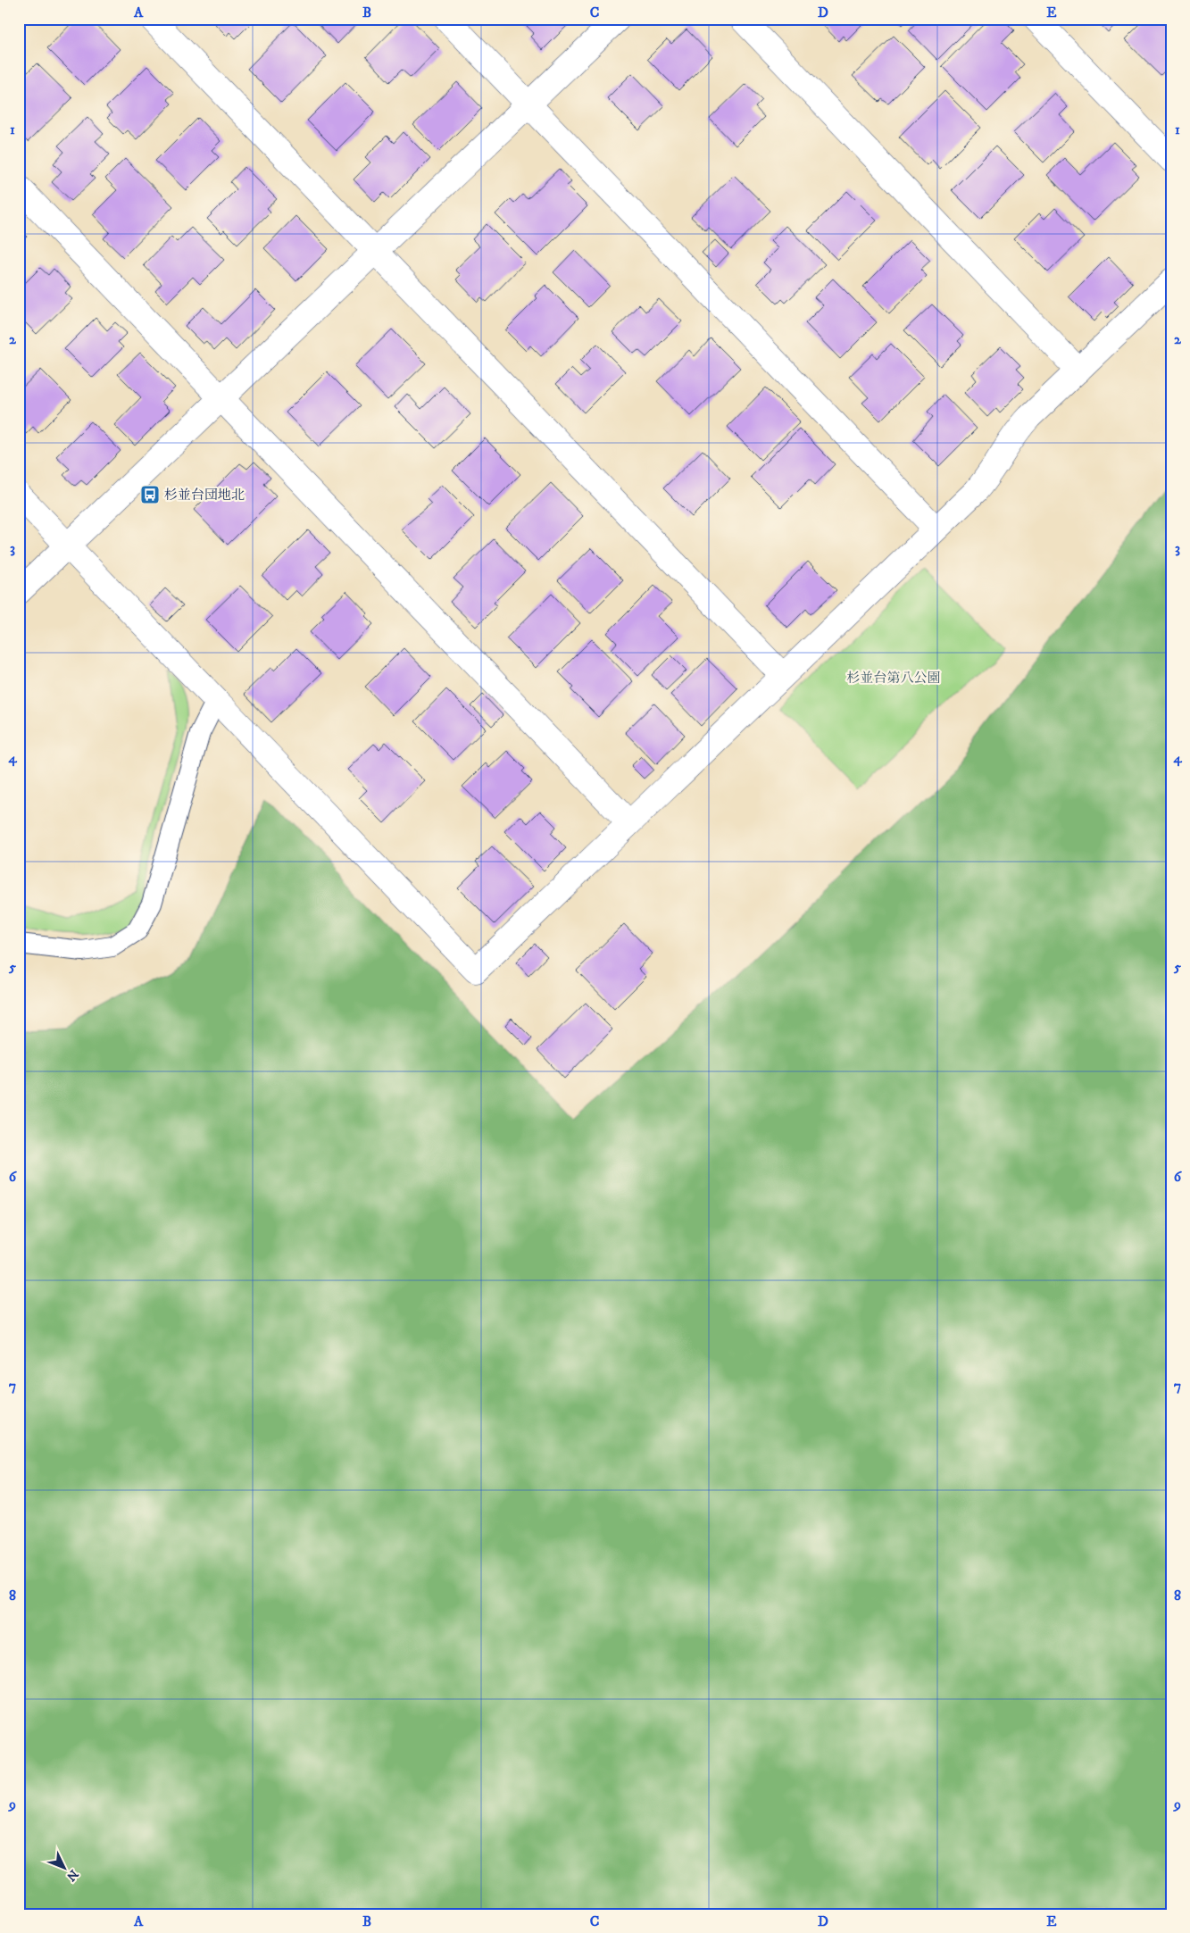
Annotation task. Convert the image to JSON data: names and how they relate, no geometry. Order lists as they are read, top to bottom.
{
  "parks": ["杉並台第八公園"],
  "places": {
    "bus stop": ["杉並台団地北"]
  },
  "north": "bottom right",
  "grid": {
    "columns": [
      "A",
      "B",
      "C",
      "D",
      "E"
    ],
    "rows": [
      "1",
      "2",
      "3",
      "4",
      "5",
      "6",
      "7",
      "8",
      "9"
    ]
  }
}
